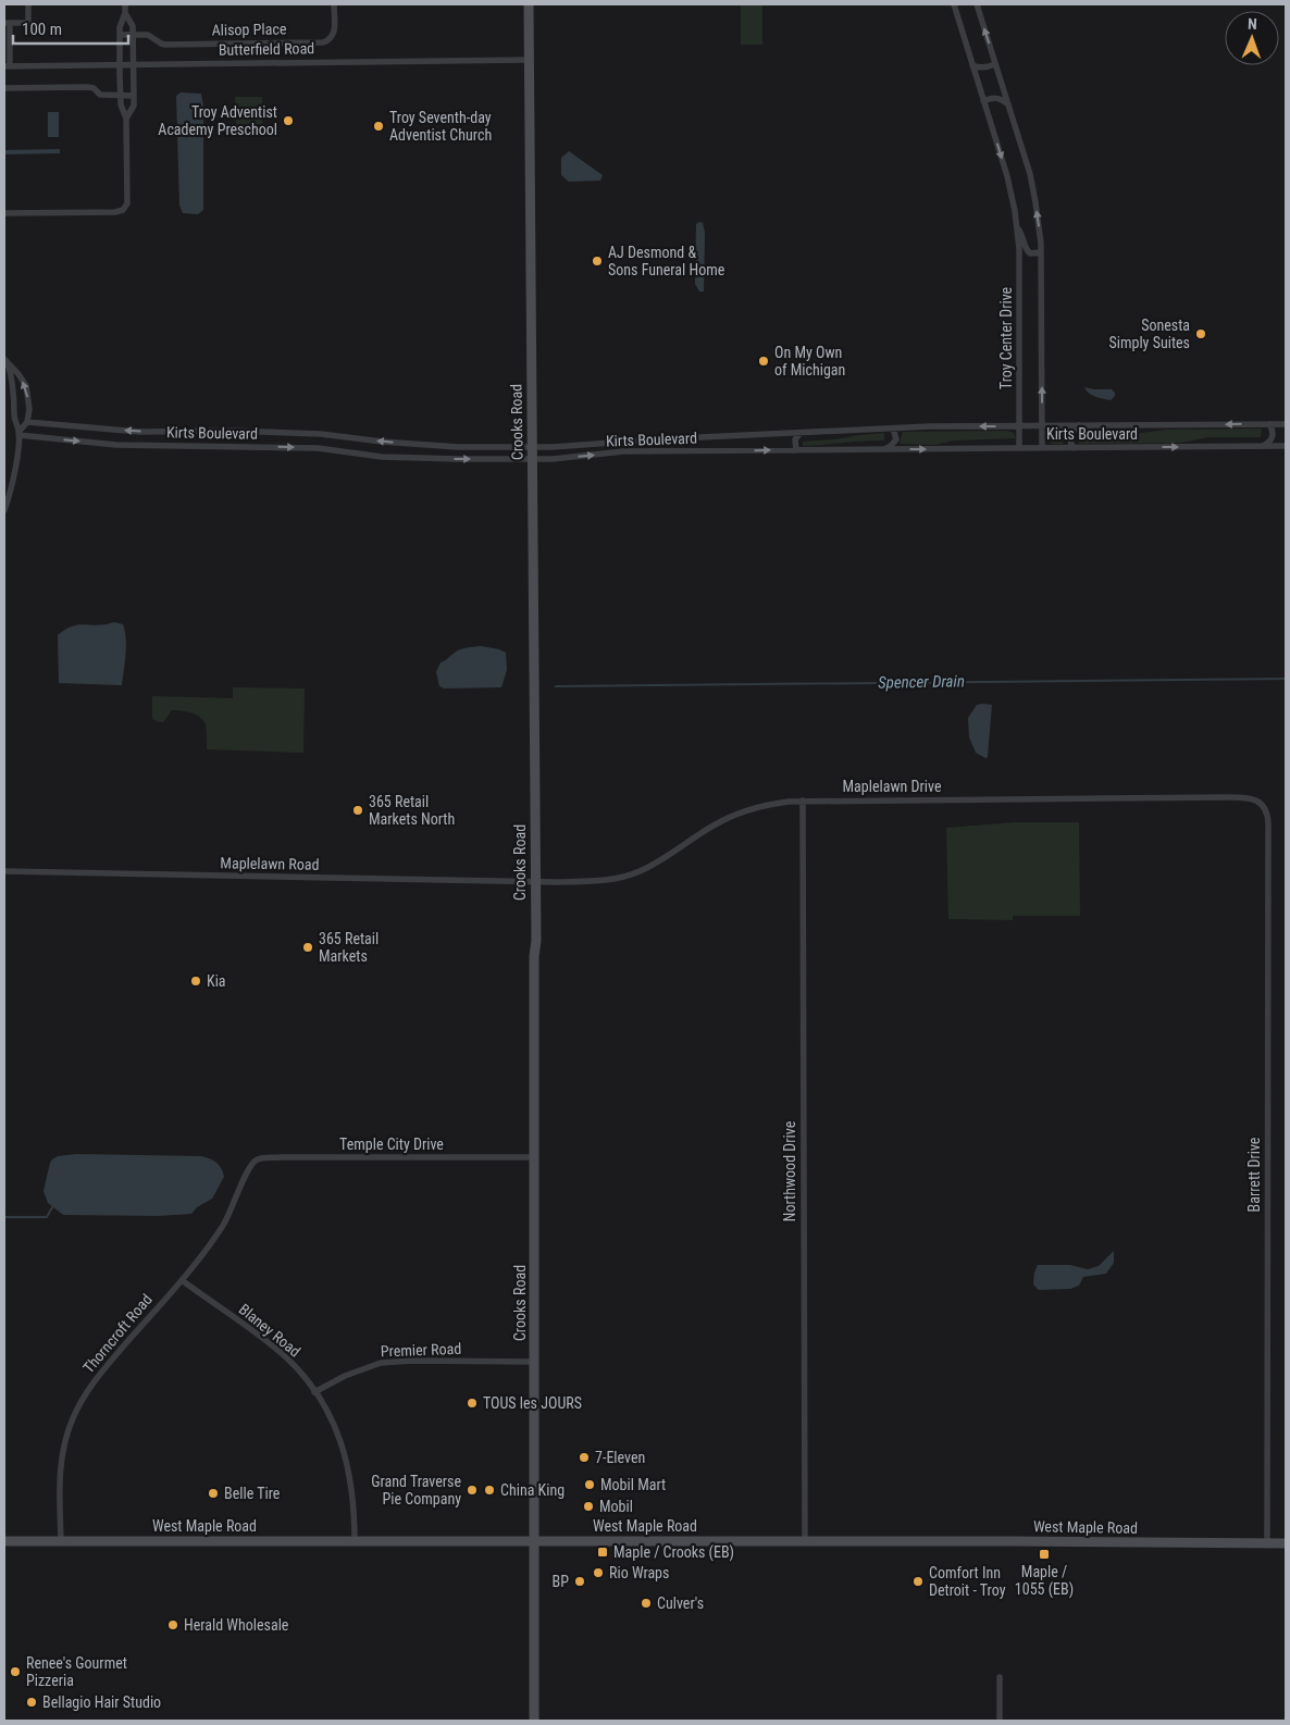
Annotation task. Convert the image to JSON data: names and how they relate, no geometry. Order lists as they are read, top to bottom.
{
  "streets": {
    "main road": ["Crooks Road", "West Maple Road"],
    "street": [
      "Alisop Place",
      "Butterfield Road",
      "Troy Center Drive",
      "Kirts Boulevard",
      "Maplelawn Drive",
      "Maplelawn Road",
      "Temple City Drive",
      "Northwood Drive",
      "Barrett Drive",
      "Blaney Road",
      "Thorncroft Road",
      "Premier Road"
    ]
  },
  "crossings": [
    ["Butterfield Road", "Crooks Road"],
    ["Troy Center Drive", "Kirts Boulevard"],
    ["Crooks Road", "Kirts Boulevard"],
    ["Crooks Road", "Maplelawn Drive"],
    ["Crooks Road", "Maplelawn Road"],
    ["Crooks Road", "Temple City Drive"],
    ["Crooks Road", "Premier Road"],
    ["Crooks Road", "West Maple Road"],
    ["Maplelawn Drive", "Maplelawn Road"],
    ["Maplelawn Drive", "Northwood Drive"],
    ["Maplelawn Drive", "Barrett Drive"],
    ["Temple City Drive", "Thorncroft Road"],
    ["Northwood Drive", "West Maple Road"],
    ["Barrett Drive", "West Maple Road"],
    ["Blaney Road", "Thorncroft Road"],
    ["Blaney Road", "Premier Road"],
    ["Blaney Road", "West Maple Road"],
    ["Thorncroft Road", "West Maple Road"]
  ],
  "water": ["Spencer Drain"],
  "places": {
    "other": [
      "Troy Adventist Academy Preschool",
      "Troy Seventh-day Adventist Church",
      "AJ Desmond & Sons Funeral Home",
      "Sonesta Simply Suites",
      "On My Own of Michigan",
      "365 Retail Markets North",
      "365 Retail Markets",
      "Kia",
      "TOUS les JOURS",
      "7-Eleven",
      "Mobil Mart",
      "Grand Traverse Pie Company",
      "China King",
      "Belle Tire",
      "Mobil",
      "Rio Wraps",
      "BP",
      "Comfort Inn Detroit - Troy",
      "Culver's",
      "Herald Wholesale",
      "Renee's Gourmet Pizzeria",
      "Bellagio Hair Studio"
    ],
    "transit": ["Maple / Crooks (EB)", "Maple / 1055 (EB)"]
  },
  "scale_bar": "100 m",
  "north": "top"
}
